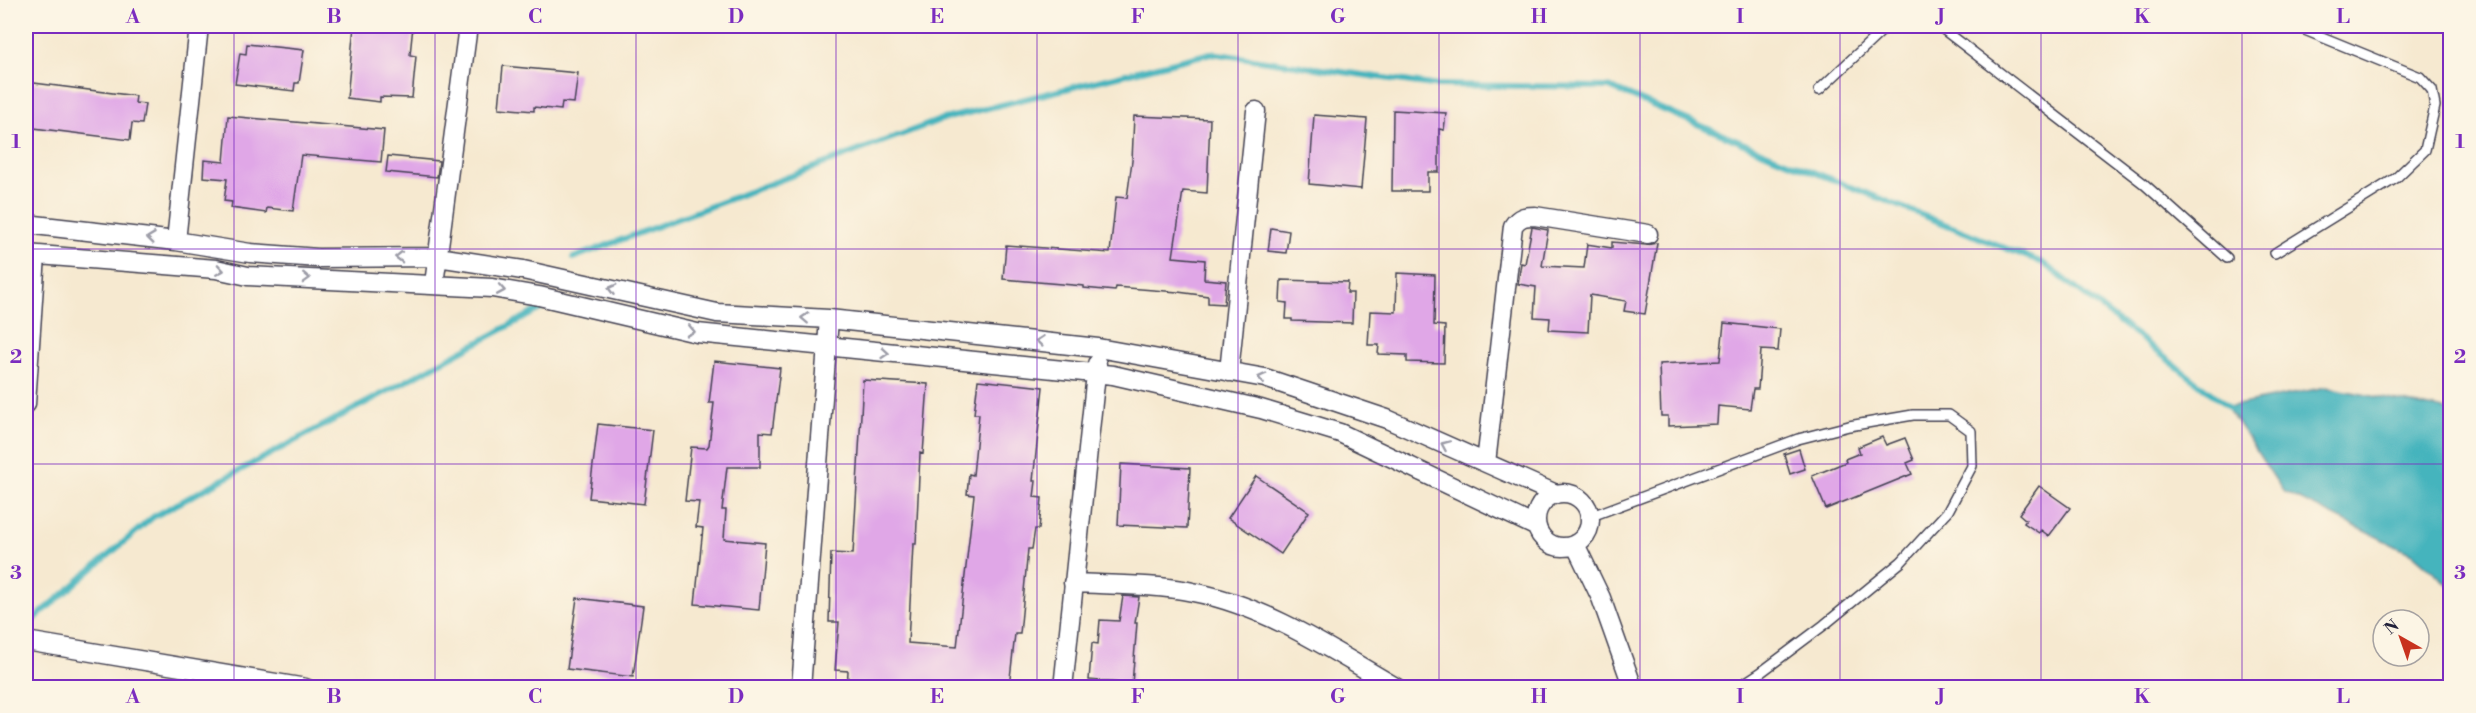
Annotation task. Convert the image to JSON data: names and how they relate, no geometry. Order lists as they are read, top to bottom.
{
  "north": "top left",
  "grid": {
    "columns": [
      "A",
      "B",
      "C",
      "D",
      "E",
      "F",
      "G",
      "H",
      "I",
      "J",
      "K",
      "L"
    ],
    "rows": ["1", "2", "3"]
  }
}
